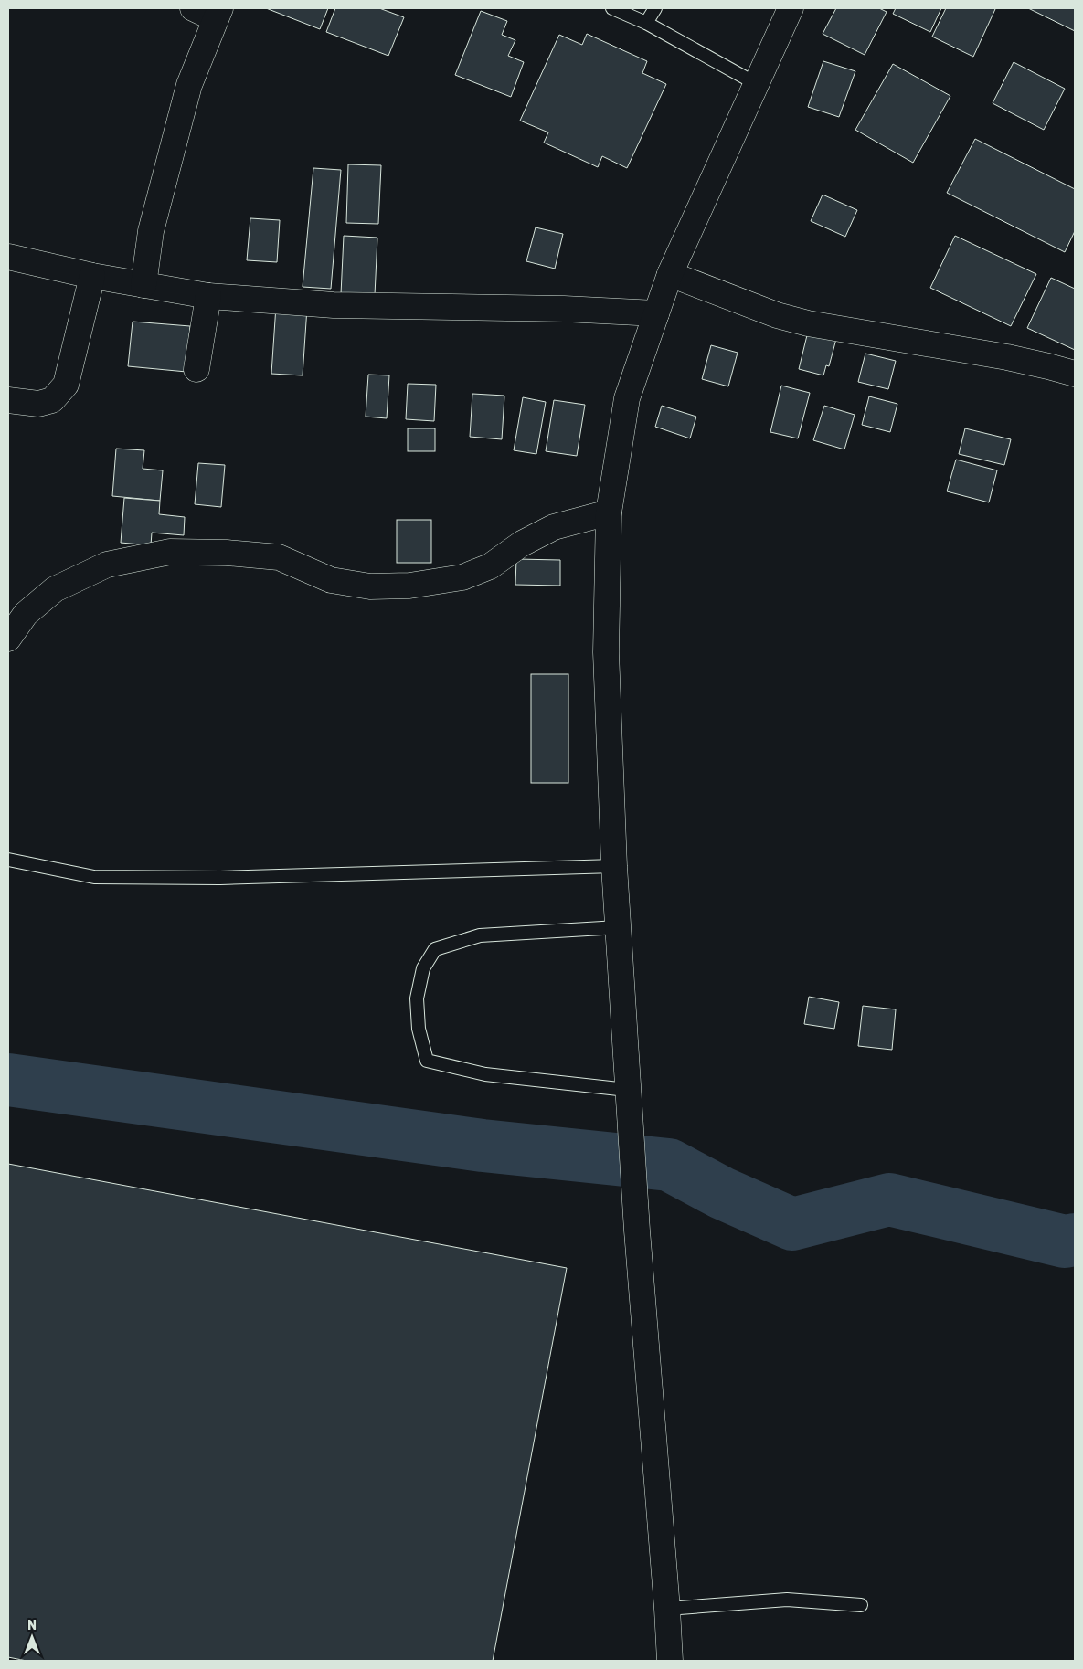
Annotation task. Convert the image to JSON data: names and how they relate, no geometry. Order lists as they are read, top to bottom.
{
  "north": "top"
}
